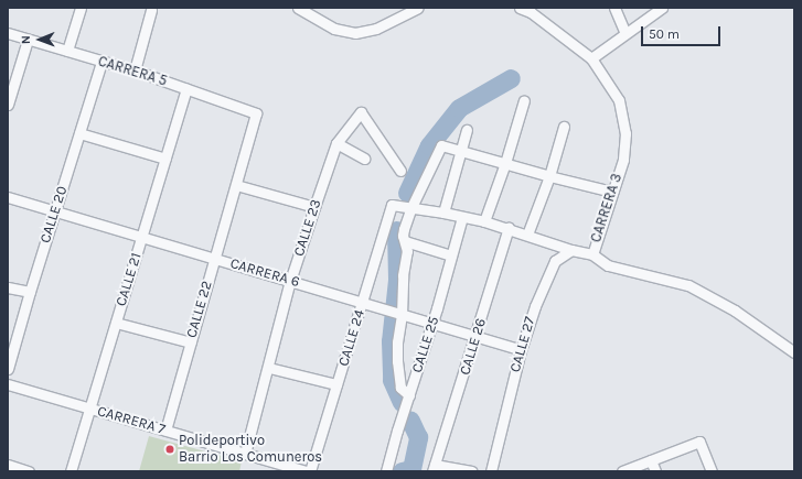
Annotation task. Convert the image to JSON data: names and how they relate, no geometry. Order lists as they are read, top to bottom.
{
  "streets": {
    "street": [
      "CARRERA 5",
      "CARRERA 3",
      "CALLE 20",
      "CALLE 23",
      "CARRERA 6",
      "CALLE 21",
      "CALLE 22",
      "CALLE 24",
      "CALLE 25",
      "CALLE 27",
      "CALLE 26",
      "CARRERA 7"
    ]
  },
  "crossings": [
    ["CARRERA 5", "CALLE 20"],
    ["CARRERA 5", "CALLE 21"],
    ["CARRERA 5", "CALLE 22"],
    ["CALLE 20", "CARRERA 6"],
    ["CALLE 23", "CARRERA 6"],
    ["CALLE 23", "CARRERA 7"],
    ["CARRERA 6", "CALLE 21"],
    ["CARRERA 6", "CALLE 22"],
    ["CARRERA 6", "CALLE 24"],
    ["CARRERA 6", "CALLE 25"],
    ["CARRERA 6", "CALLE 27"],
    ["CARRERA 6", "CALLE 26"],
    ["CALLE 21", "CARRERA 7"],
    ["CALLE 22", "CARRERA 7"]
  ],
  "places": ["Polideportivo Barrio Los Comuneros"],
  "scale_bar": "50 m",
  "north": "left"
}
